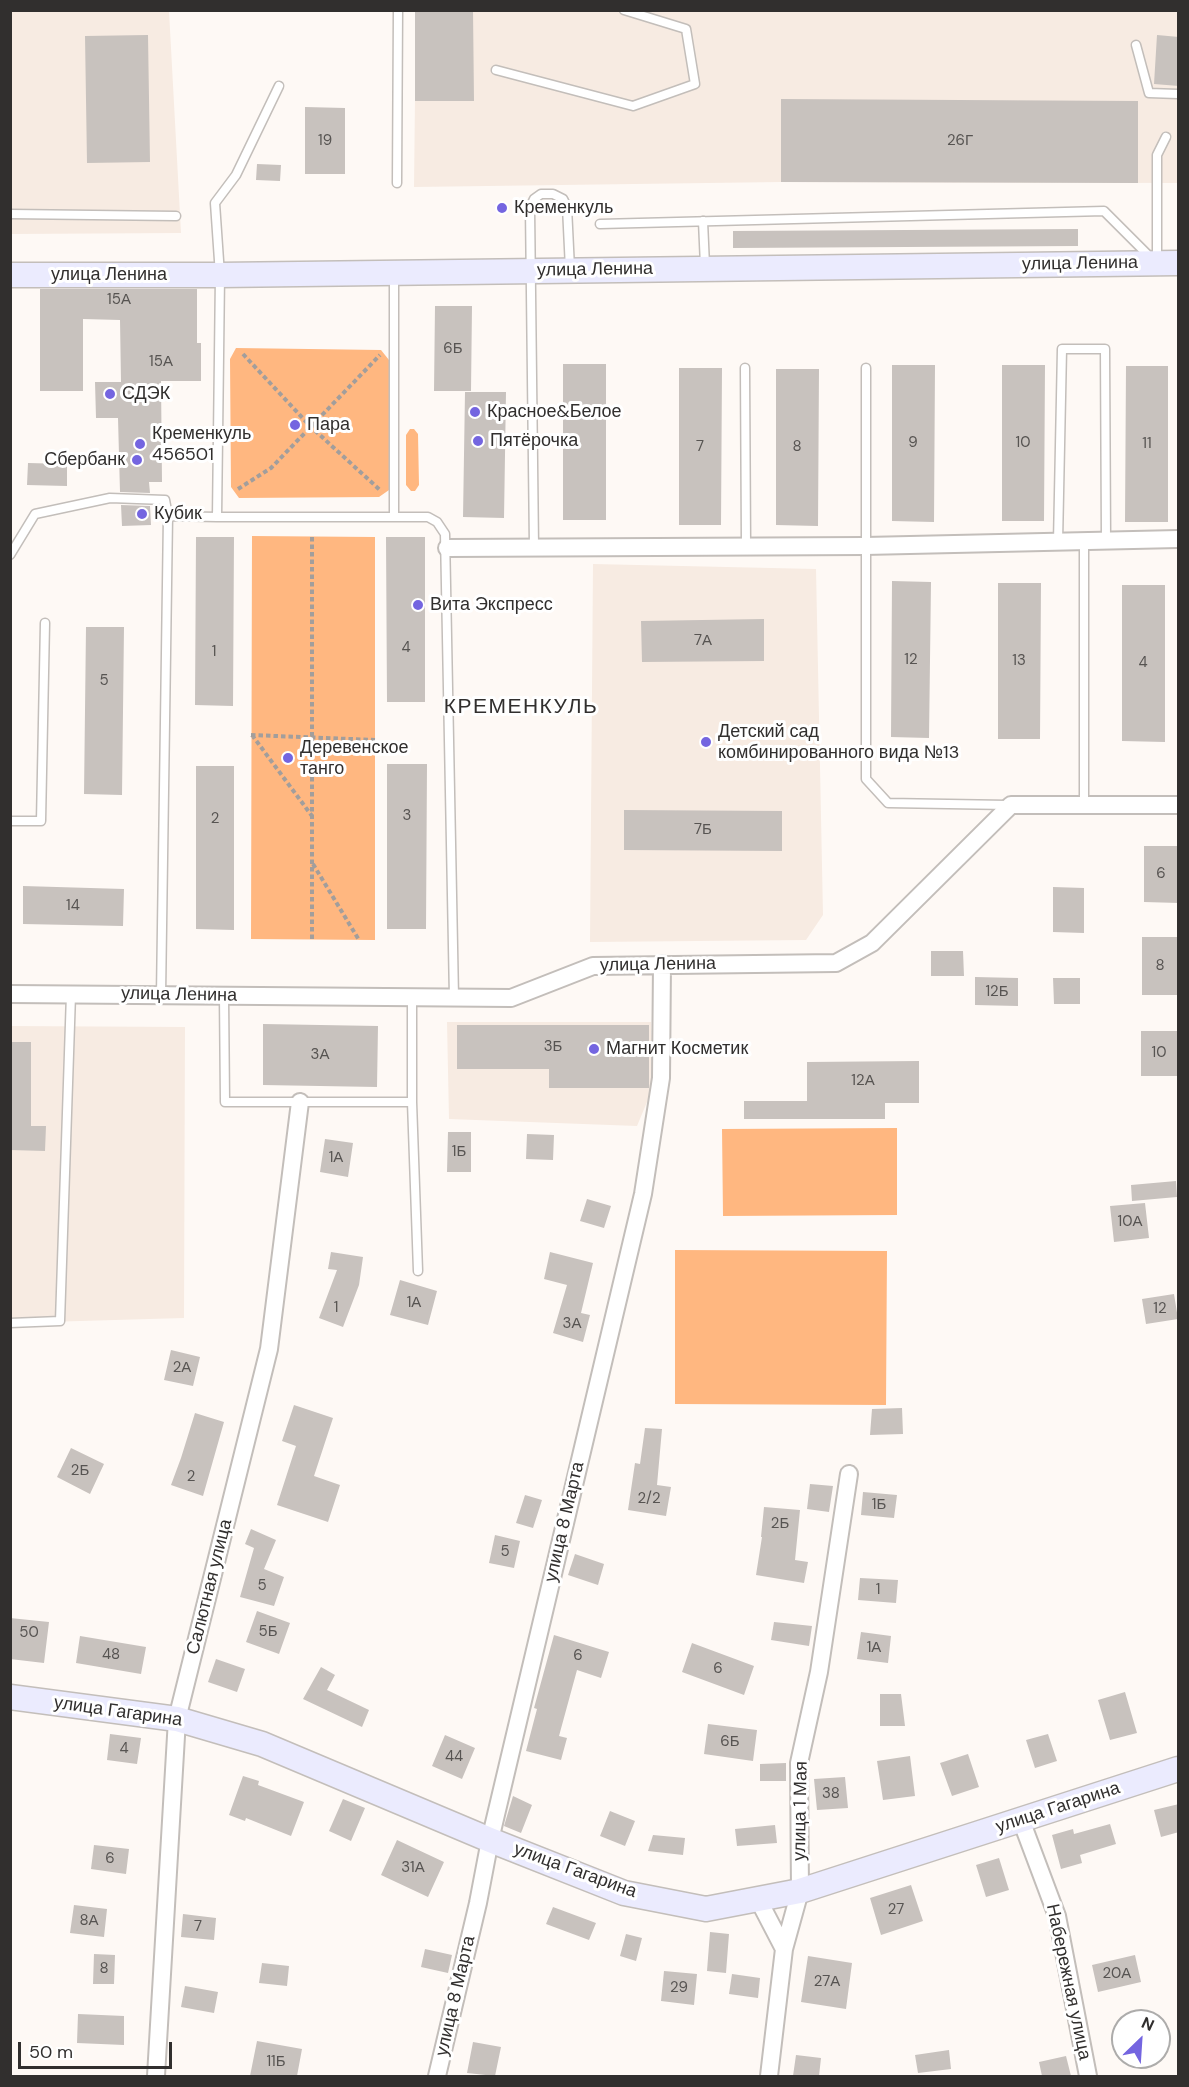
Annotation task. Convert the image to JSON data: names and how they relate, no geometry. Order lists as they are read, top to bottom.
{
  "streets": {
    "street": [
      "улица Ленина",
      "улица 8 Марта",
      "Салютная улица",
      "улица Гагарина",
      "улица 1 Мая",
      "Набережная улица"
    ]
  },
  "crossings": [
    ["улица Ленина", "улица 8 Марта"],
    ["улица 8 Марта", "улица Гагарина"],
    ["Салютная улица", "улица Гагарина"],
    ["улица Гагарина", "улица 1 Мая"],
    ["улица Гагарина", "Набережная улица"]
  ],
  "districts": ["КРЕМЕНКУЛЬ"],
  "places": [
    "Кременкуль",
    "СДЭК",
    "Красное&Белое",
    "Пара",
    "Пятёрочка",
    "Кременкуль 456501",
    "Сбербанк",
    "Кубик",
    "Вита Экспресс",
    "Детский сад комбинированного вида №13",
    "Деревенское танго",
    "Магнит Косметик"
  ],
  "house_numbers": [
    "19",
    "26Г",
    "15А",
    "6Б",
    "15А",
    "9",
    "10",
    "11",
    "7",
    "8",
    "7А",
    "4",
    "1",
    "12",
    "13",
    "4",
    "5",
    "3",
    "2",
    "7Б",
    "6",
    "14",
    "8",
    "12Б",
    "3Б",
    "10",
    "3А",
    "12А",
    "1Б",
    "1А",
    "10А",
    "1А",
    "1",
    "12",
    "3А",
    "2А",
    "2Б",
    "2",
    "2/2",
    "1Б",
    "2Б",
    "5",
    "5",
    "1",
    "5Б",
    "50",
    "1А",
    "48",
    "6",
    "6",
    "6Б",
    "4",
    "44",
    "38",
    "6",
    "31А",
    "27",
    "8А",
    "7",
    "8",
    "20А",
    "27А",
    "29",
    "11Б"
  ],
  "scale_bar": "50 m",
  "north": "top right"
}
